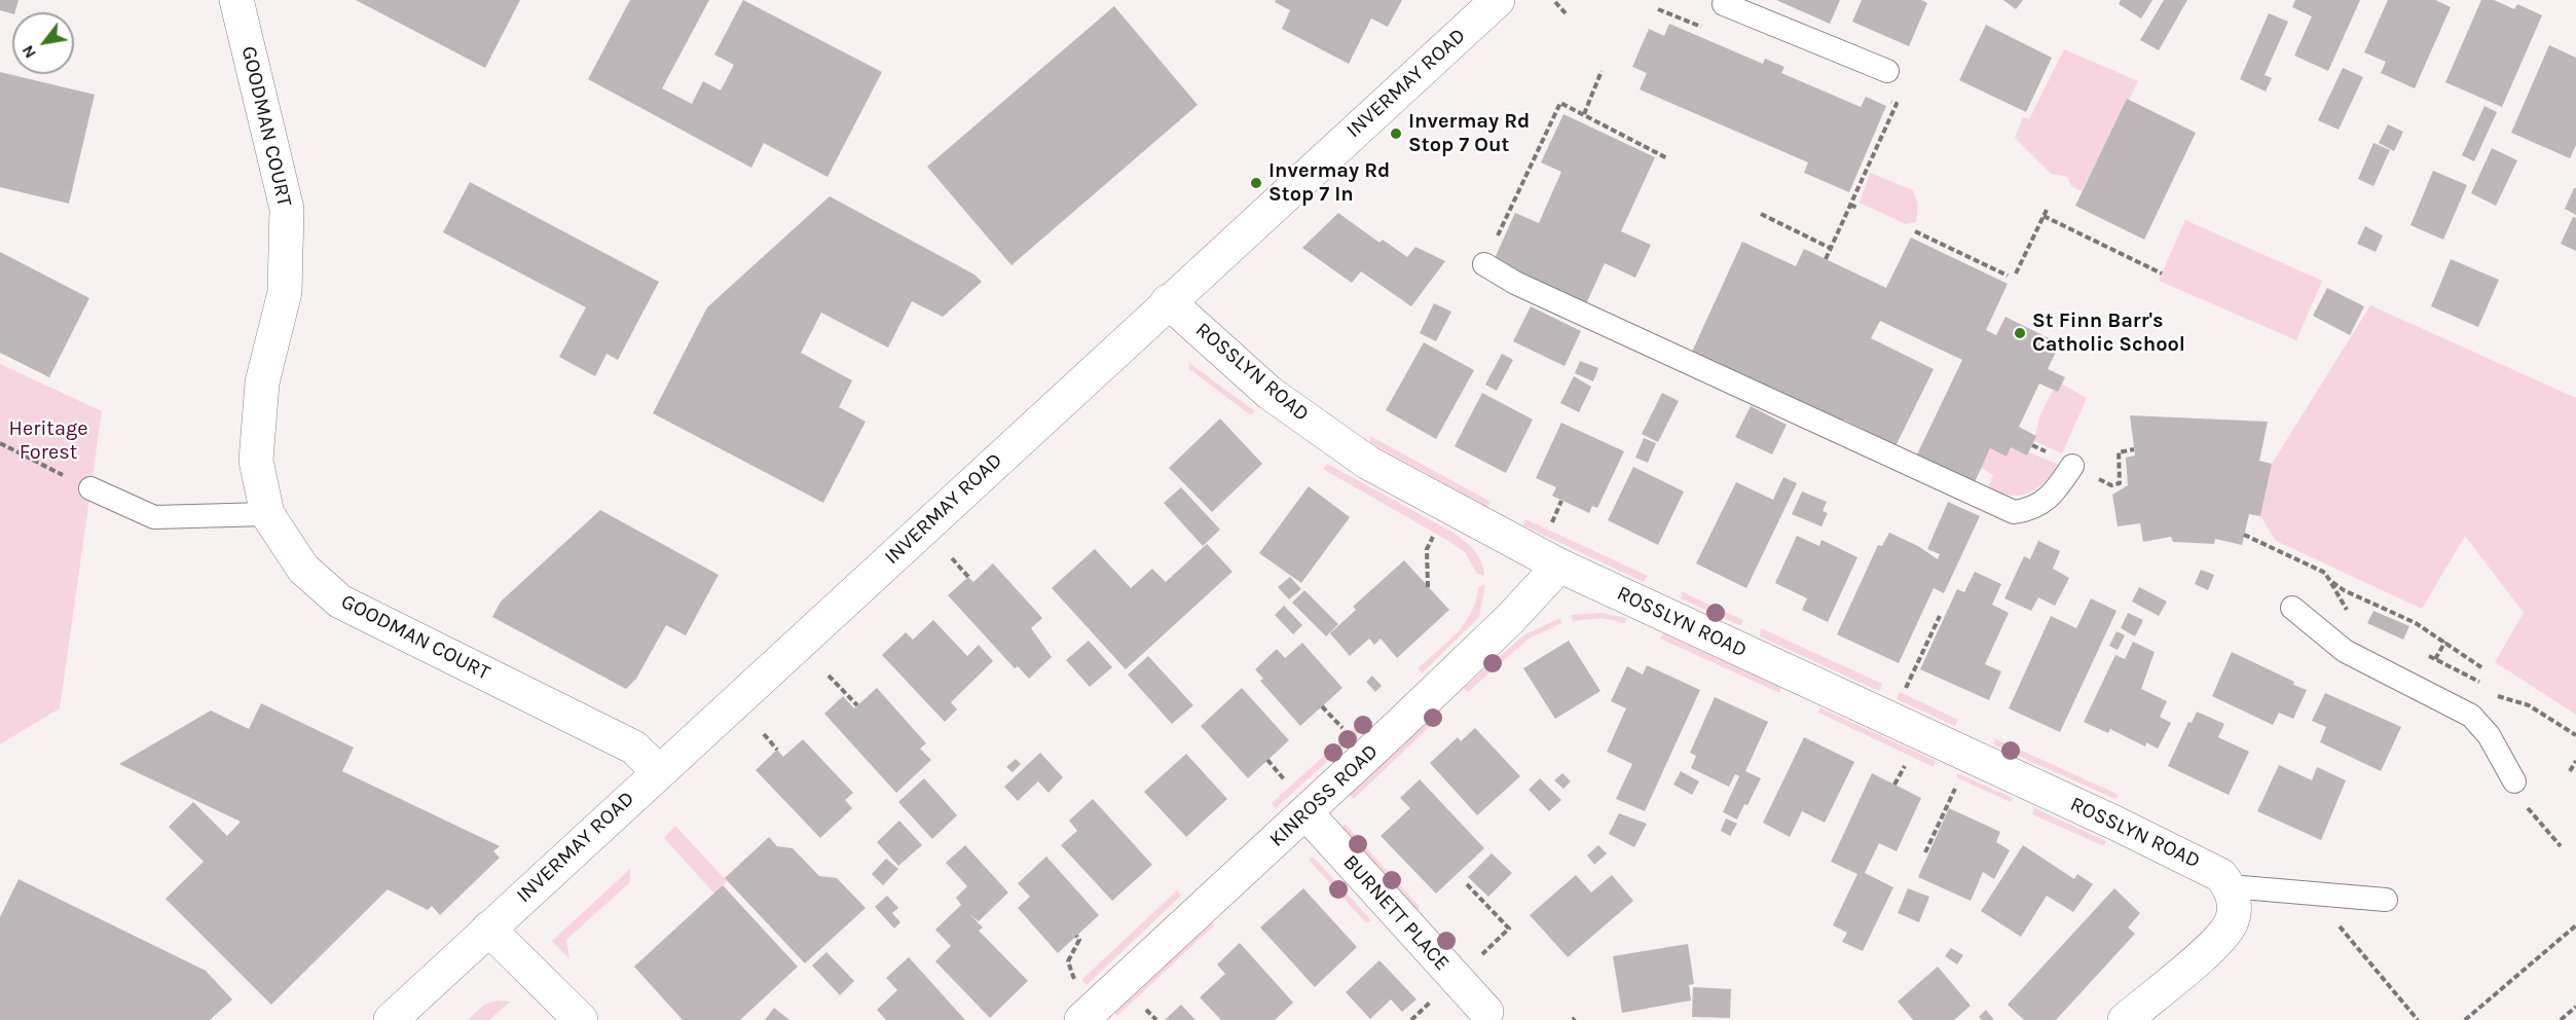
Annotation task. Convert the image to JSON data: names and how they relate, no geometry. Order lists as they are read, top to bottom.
{
  "streets": {
    "street": [
      "INVERMAY ROAD",
      "GOODMAN COURT",
      "ROSSLYN ROAD",
      "KINROSS ROAD",
      "BURNETT PLACE"
    ]
  },
  "crossings": [
    ["INVERMAY ROAD", "GOODMAN COURT"],
    ["INVERMAY ROAD", "ROSSLYN ROAD"],
    ["ROSSLYN ROAD", "KINROSS ROAD"],
    ["KINROSS ROAD", "BURNETT PLACE"]
  ],
  "parks": ["Heritage Forest"],
  "places": ["Invermay Rd Stop 7 Out", "Invermay Rd Stop 7 In", "St Finn Barr's Catholic School"],
  "north": "bottom left"
}
